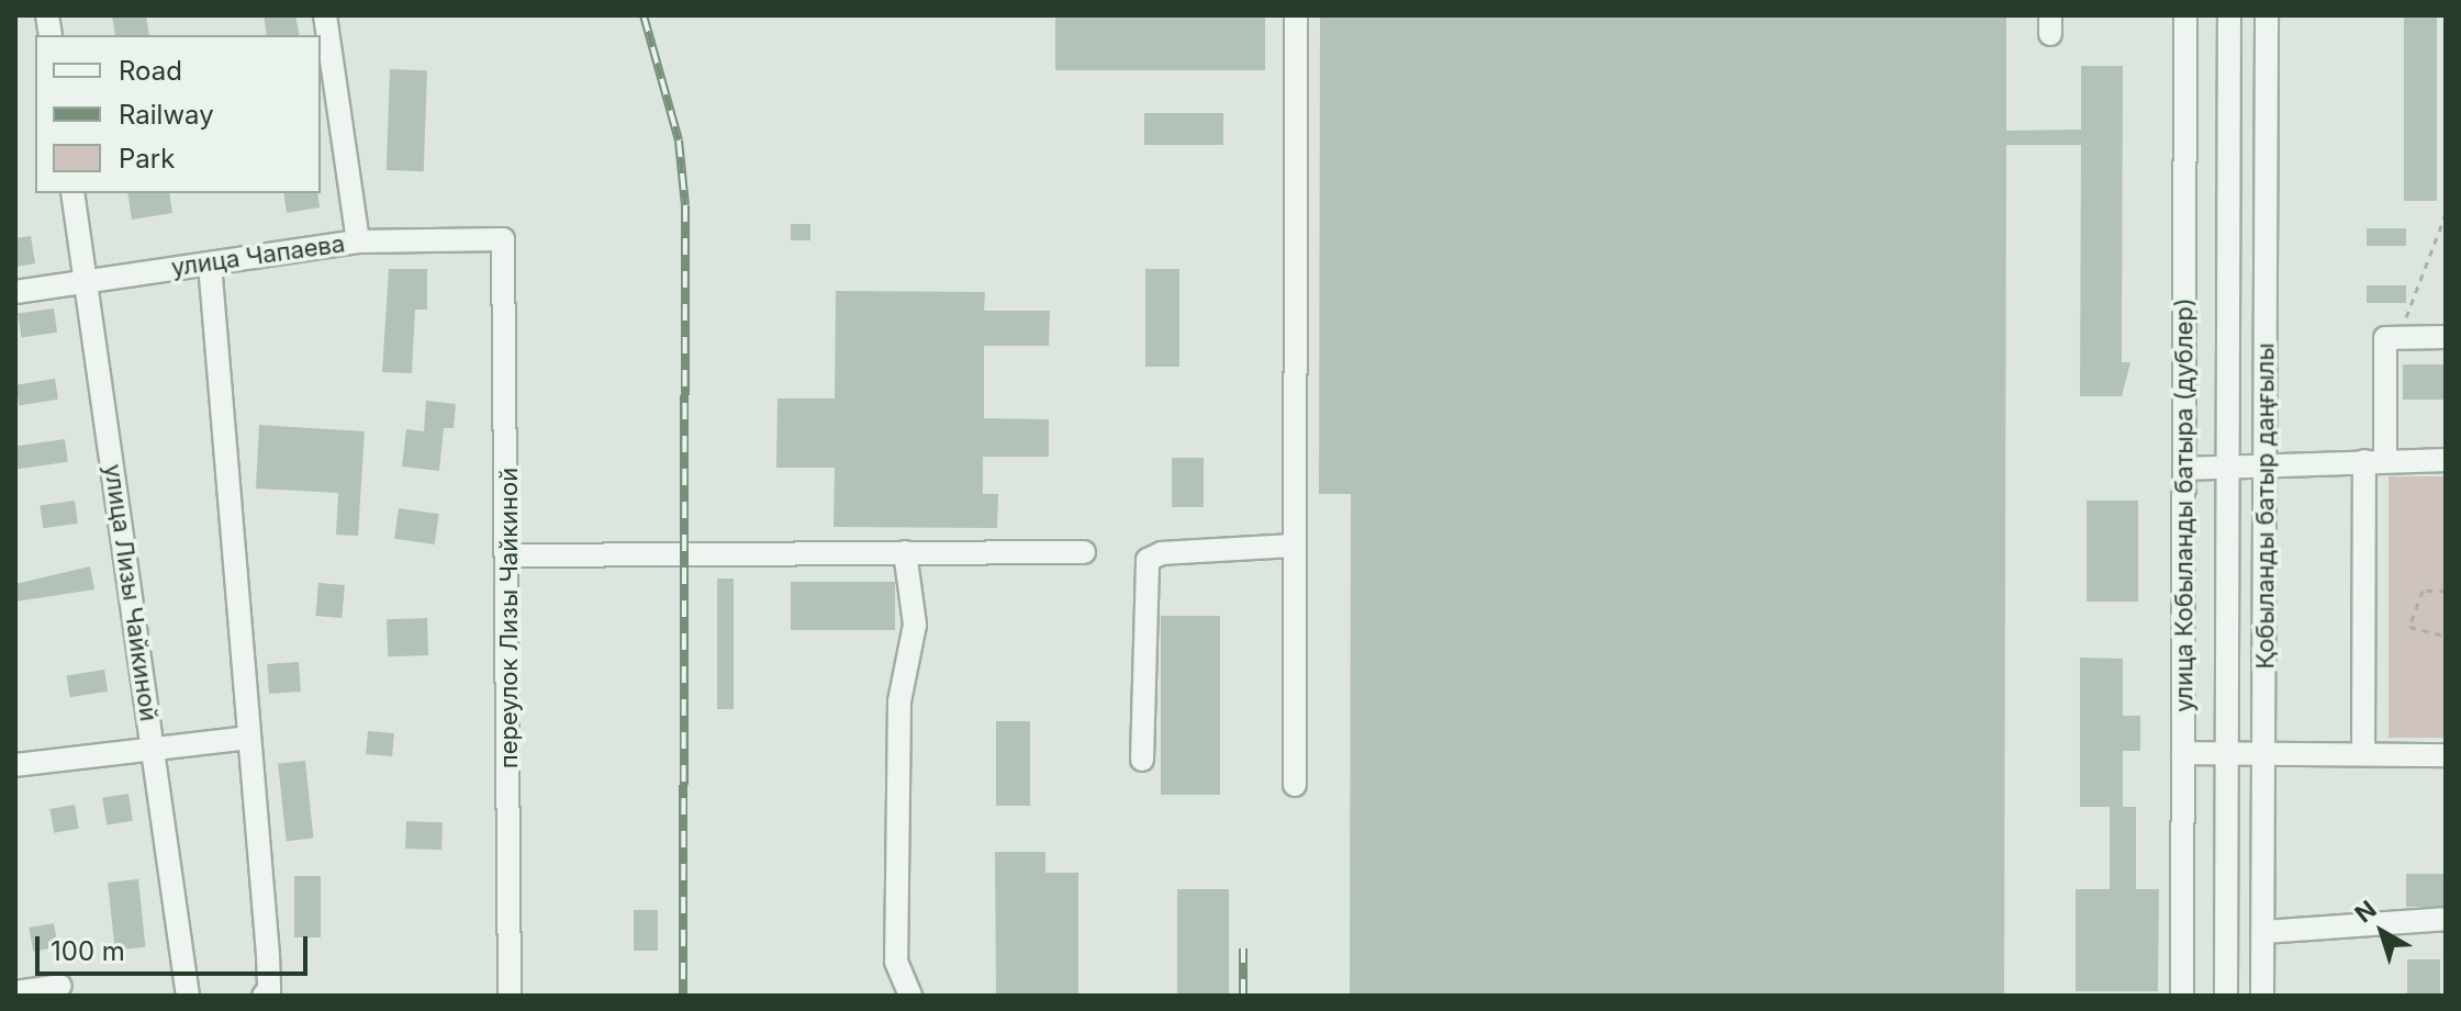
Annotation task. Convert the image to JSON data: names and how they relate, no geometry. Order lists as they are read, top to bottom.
{
  "streets": {
    "street": [
      "улица Чапаева",
      "улица Кобыланды батыра (дублер)",
      "Қобыланды батыр даңғылы",
      "улица Лизы Чайкиной",
      "переулок Лизы Чайкиной"
    ]
  },
  "crossings": [
    ["улица Чапаева", "улица Лизы Чайкиной"],
    ["улица Чапаева", "переулок Лизы Чайкиной"]
  ],
  "legend": ["Road", "Railway", "Park"],
  "scale_bar": "100 m",
  "north": "top left"
}
